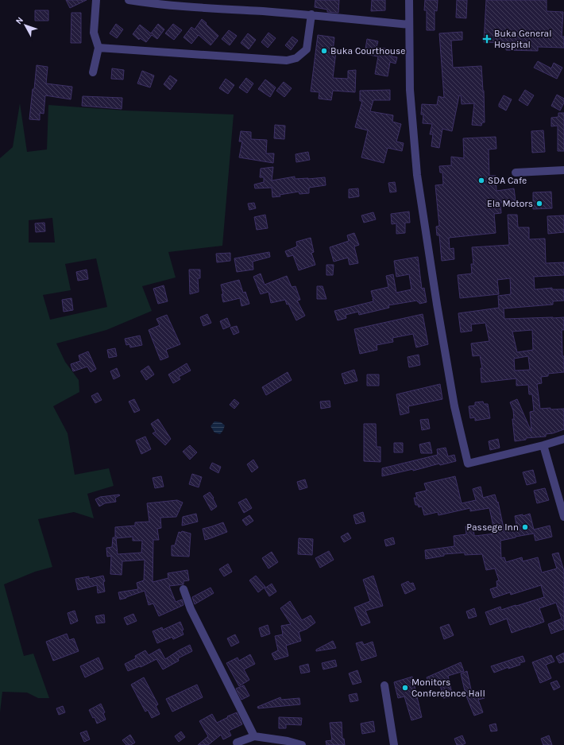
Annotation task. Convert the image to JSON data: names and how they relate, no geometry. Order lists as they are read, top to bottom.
{
  "places": {
    "health": ["Buka General Hospital"],
    "other": [
      "Buka Courthouse",
      "SDA Cafe",
      "Ela Motors",
      "Passege Inn",
      "Monitors Conferebnce Hall"
    ]
  },
  "north": "top left"
}
